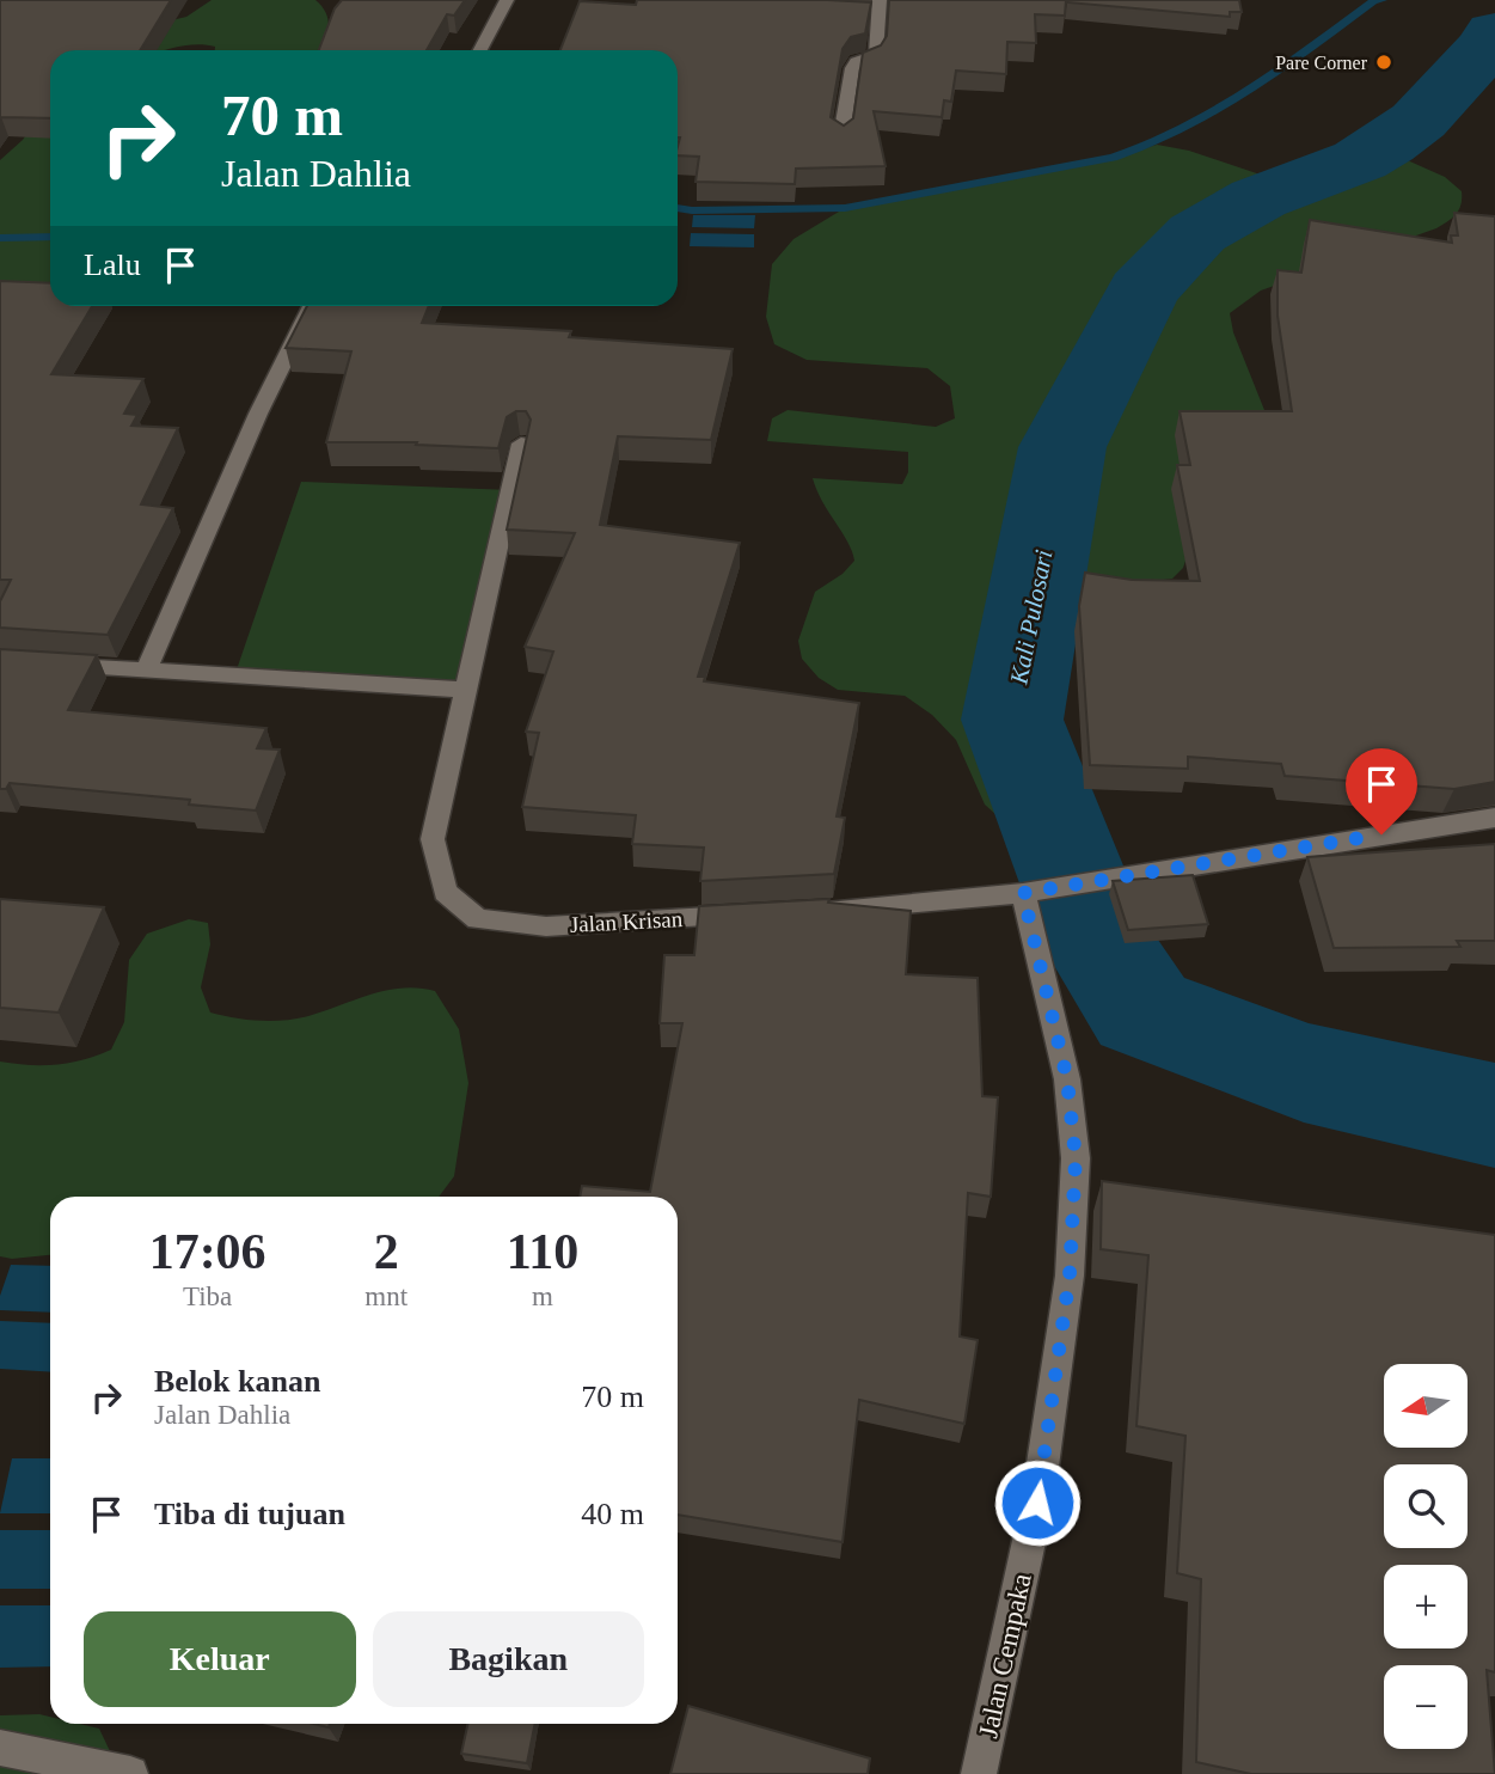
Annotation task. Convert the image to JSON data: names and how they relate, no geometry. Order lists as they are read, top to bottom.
{
  "streets": {
    "street": ["Jalan Krisan", "Jalan Cempaka"]
  },
  "water": ["Kali Pulosari"],
  "places": ["Pare Corner"],
  "north": "left",
  "page": {
    "turn": ["70 m", "Jalan Dahlia"],
    "then": "Lalu",
    "eta": [
      "17:06",
      "Tiba",
      "2",
      "mnt",
      "110",
      "m"
    ],
    "list": [
      {
        "name": "Belok kanan",
        "note": "Jalan Dahlia",
        "value": "70 m"
      },
      {
        "name": "Tiba di tujuan",
        "value": "40 m"
      }
    ],
    "map_buttons": ["+", "−"],
    "buttons": ["Keluar", "Bagikan"]
  }
}
